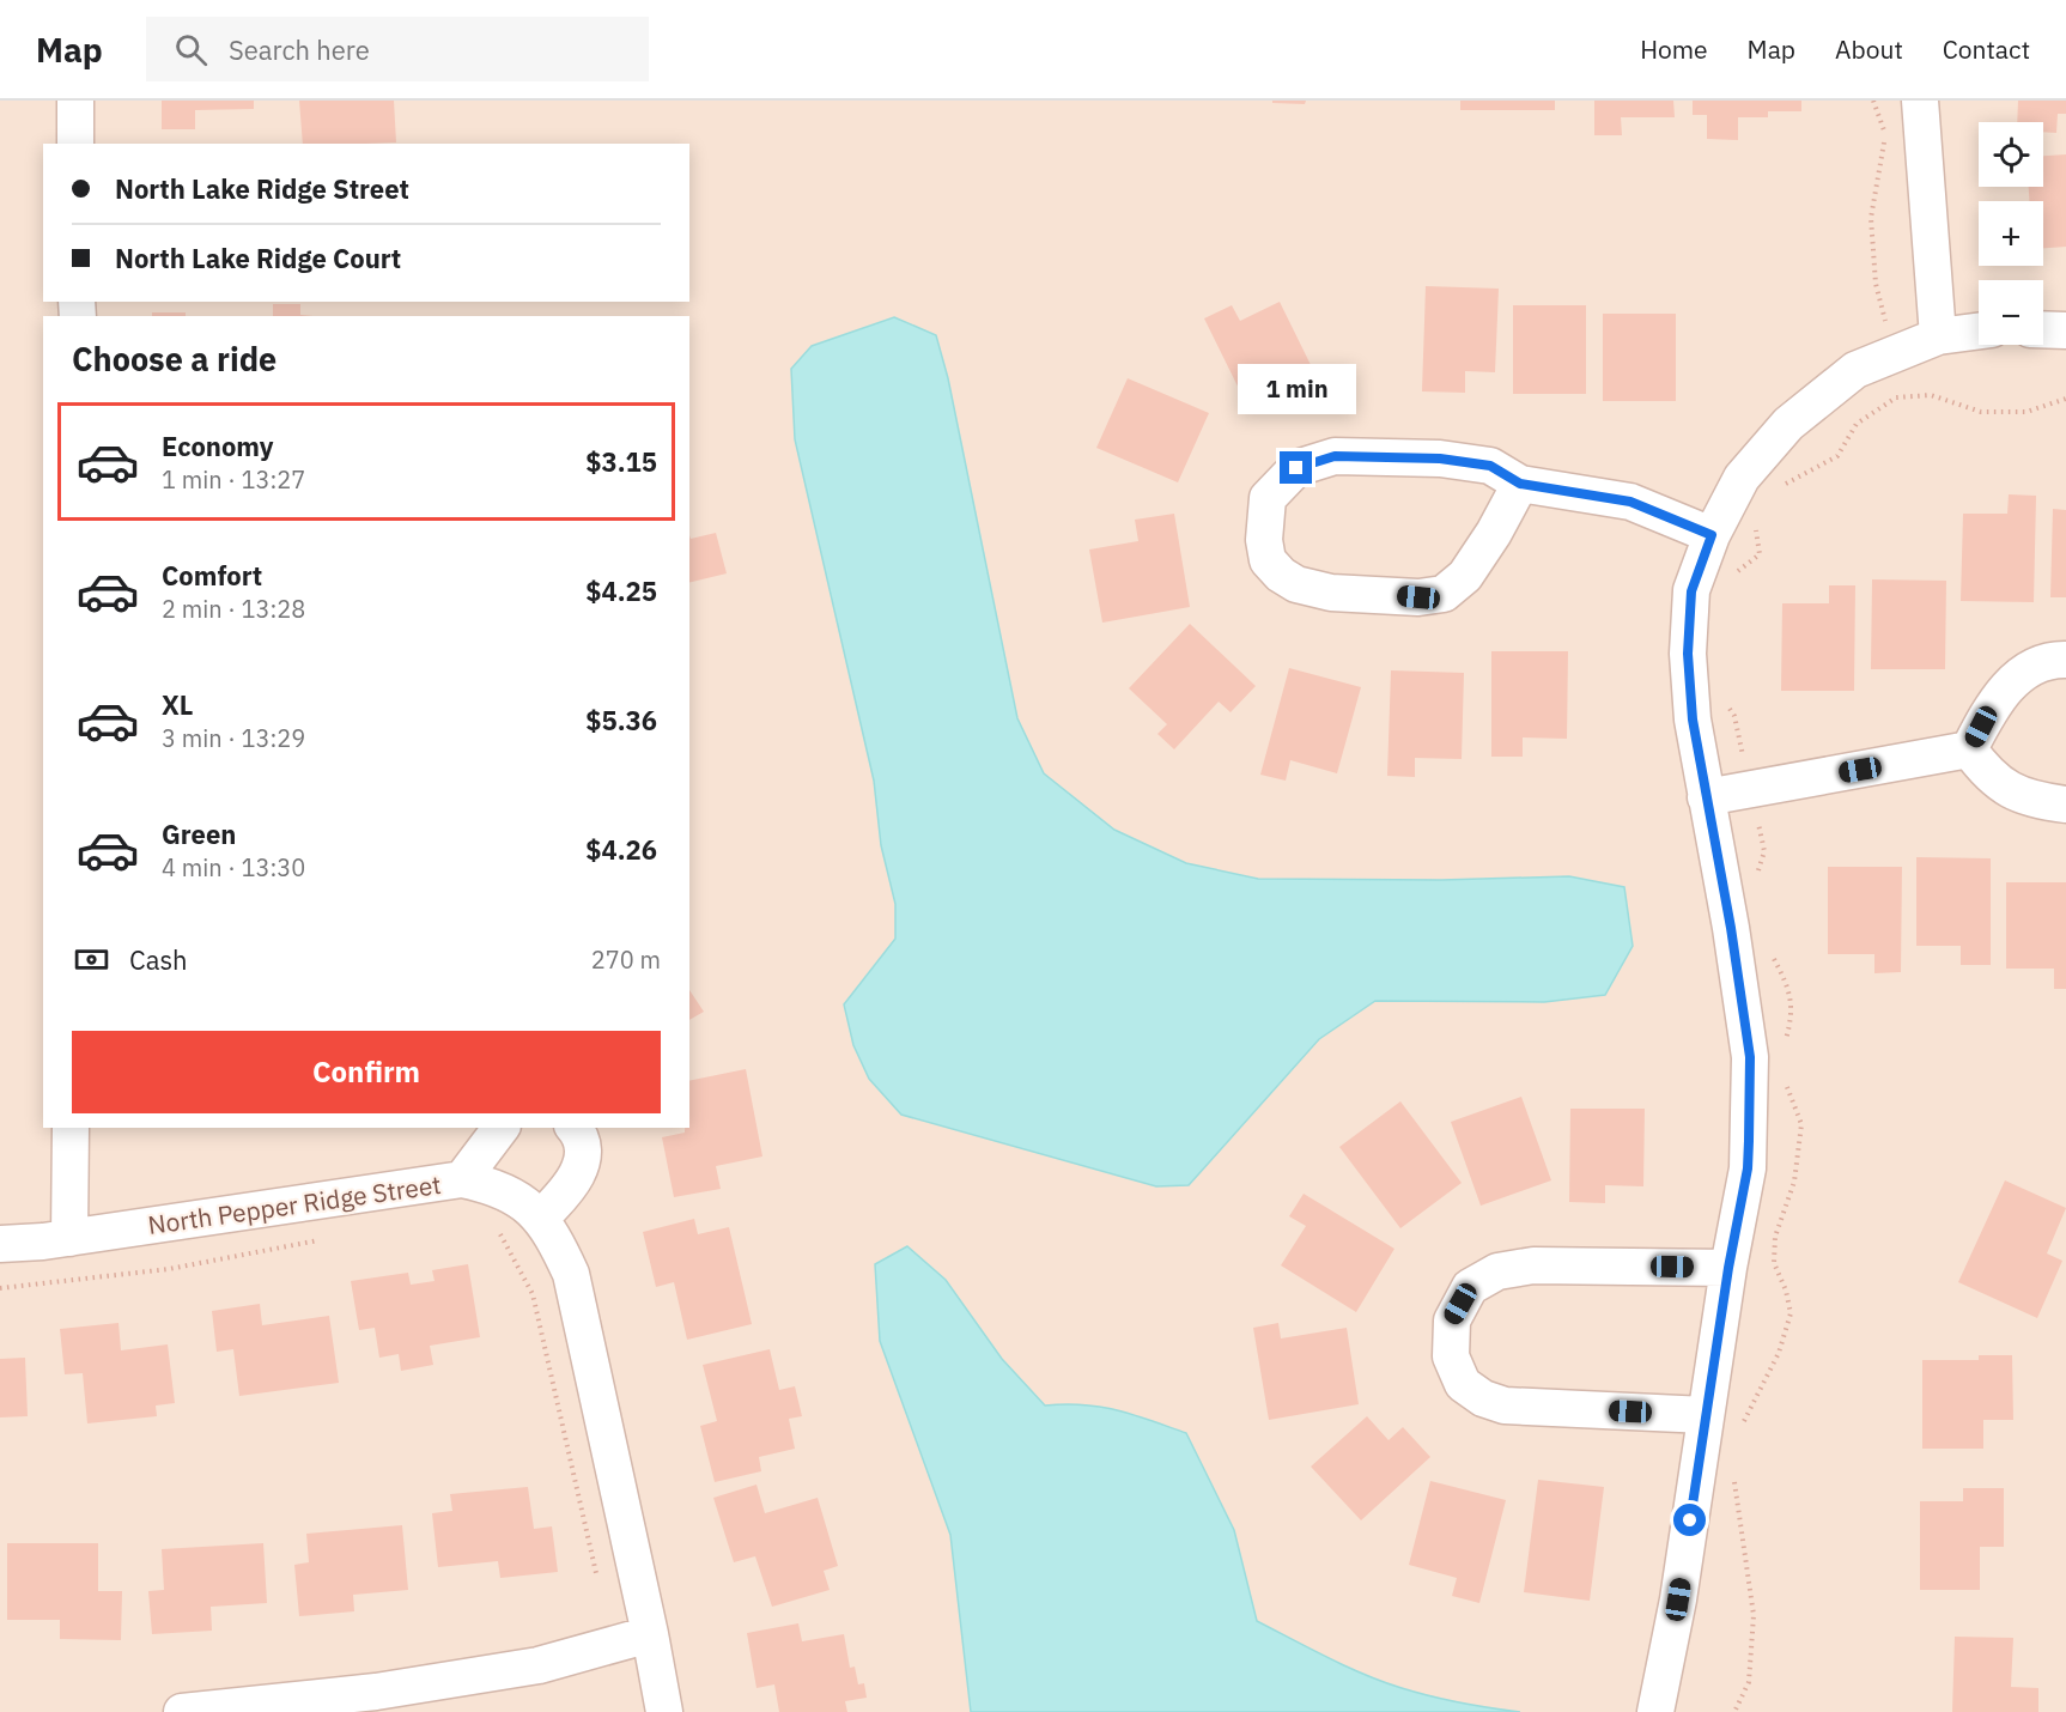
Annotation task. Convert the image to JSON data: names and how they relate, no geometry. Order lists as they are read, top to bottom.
{
  "streets": {
    "street": ["North Pepper Ridge Street"]
  },
  "page": {
    "header": "Map",
    "search": "Search here",
    "nav": [
      "Home",
      "Map",
      "About",
      "Contact"
    ],
    "map_buttons": ["+", "−"],
    "banner": ["North Lake Ridge Street", "North Lake Ridge Court"],
    "heading": "Choose a ride",
    "bubble": "1 min",
    "list": [
      {
        "name": "Economy",
        "note": "1 min · 13:27",
        "value": "$3.15"
      },
      {
        "name": "Comfort",
        "note": "2 min · 13:28",
        "value": "$4.25"
      },
      {
        "name": "XL",
        "note": "3 min · 13:29",
        "value": "$5.36"
      },
      {
        "name": "Green",
        "note": "4 min · 13:30",
        "value": "$4.26"
      }
    ],
    "pay": ["Cash", "270 m"],
    "buttons": "Confirm"
  }
}
